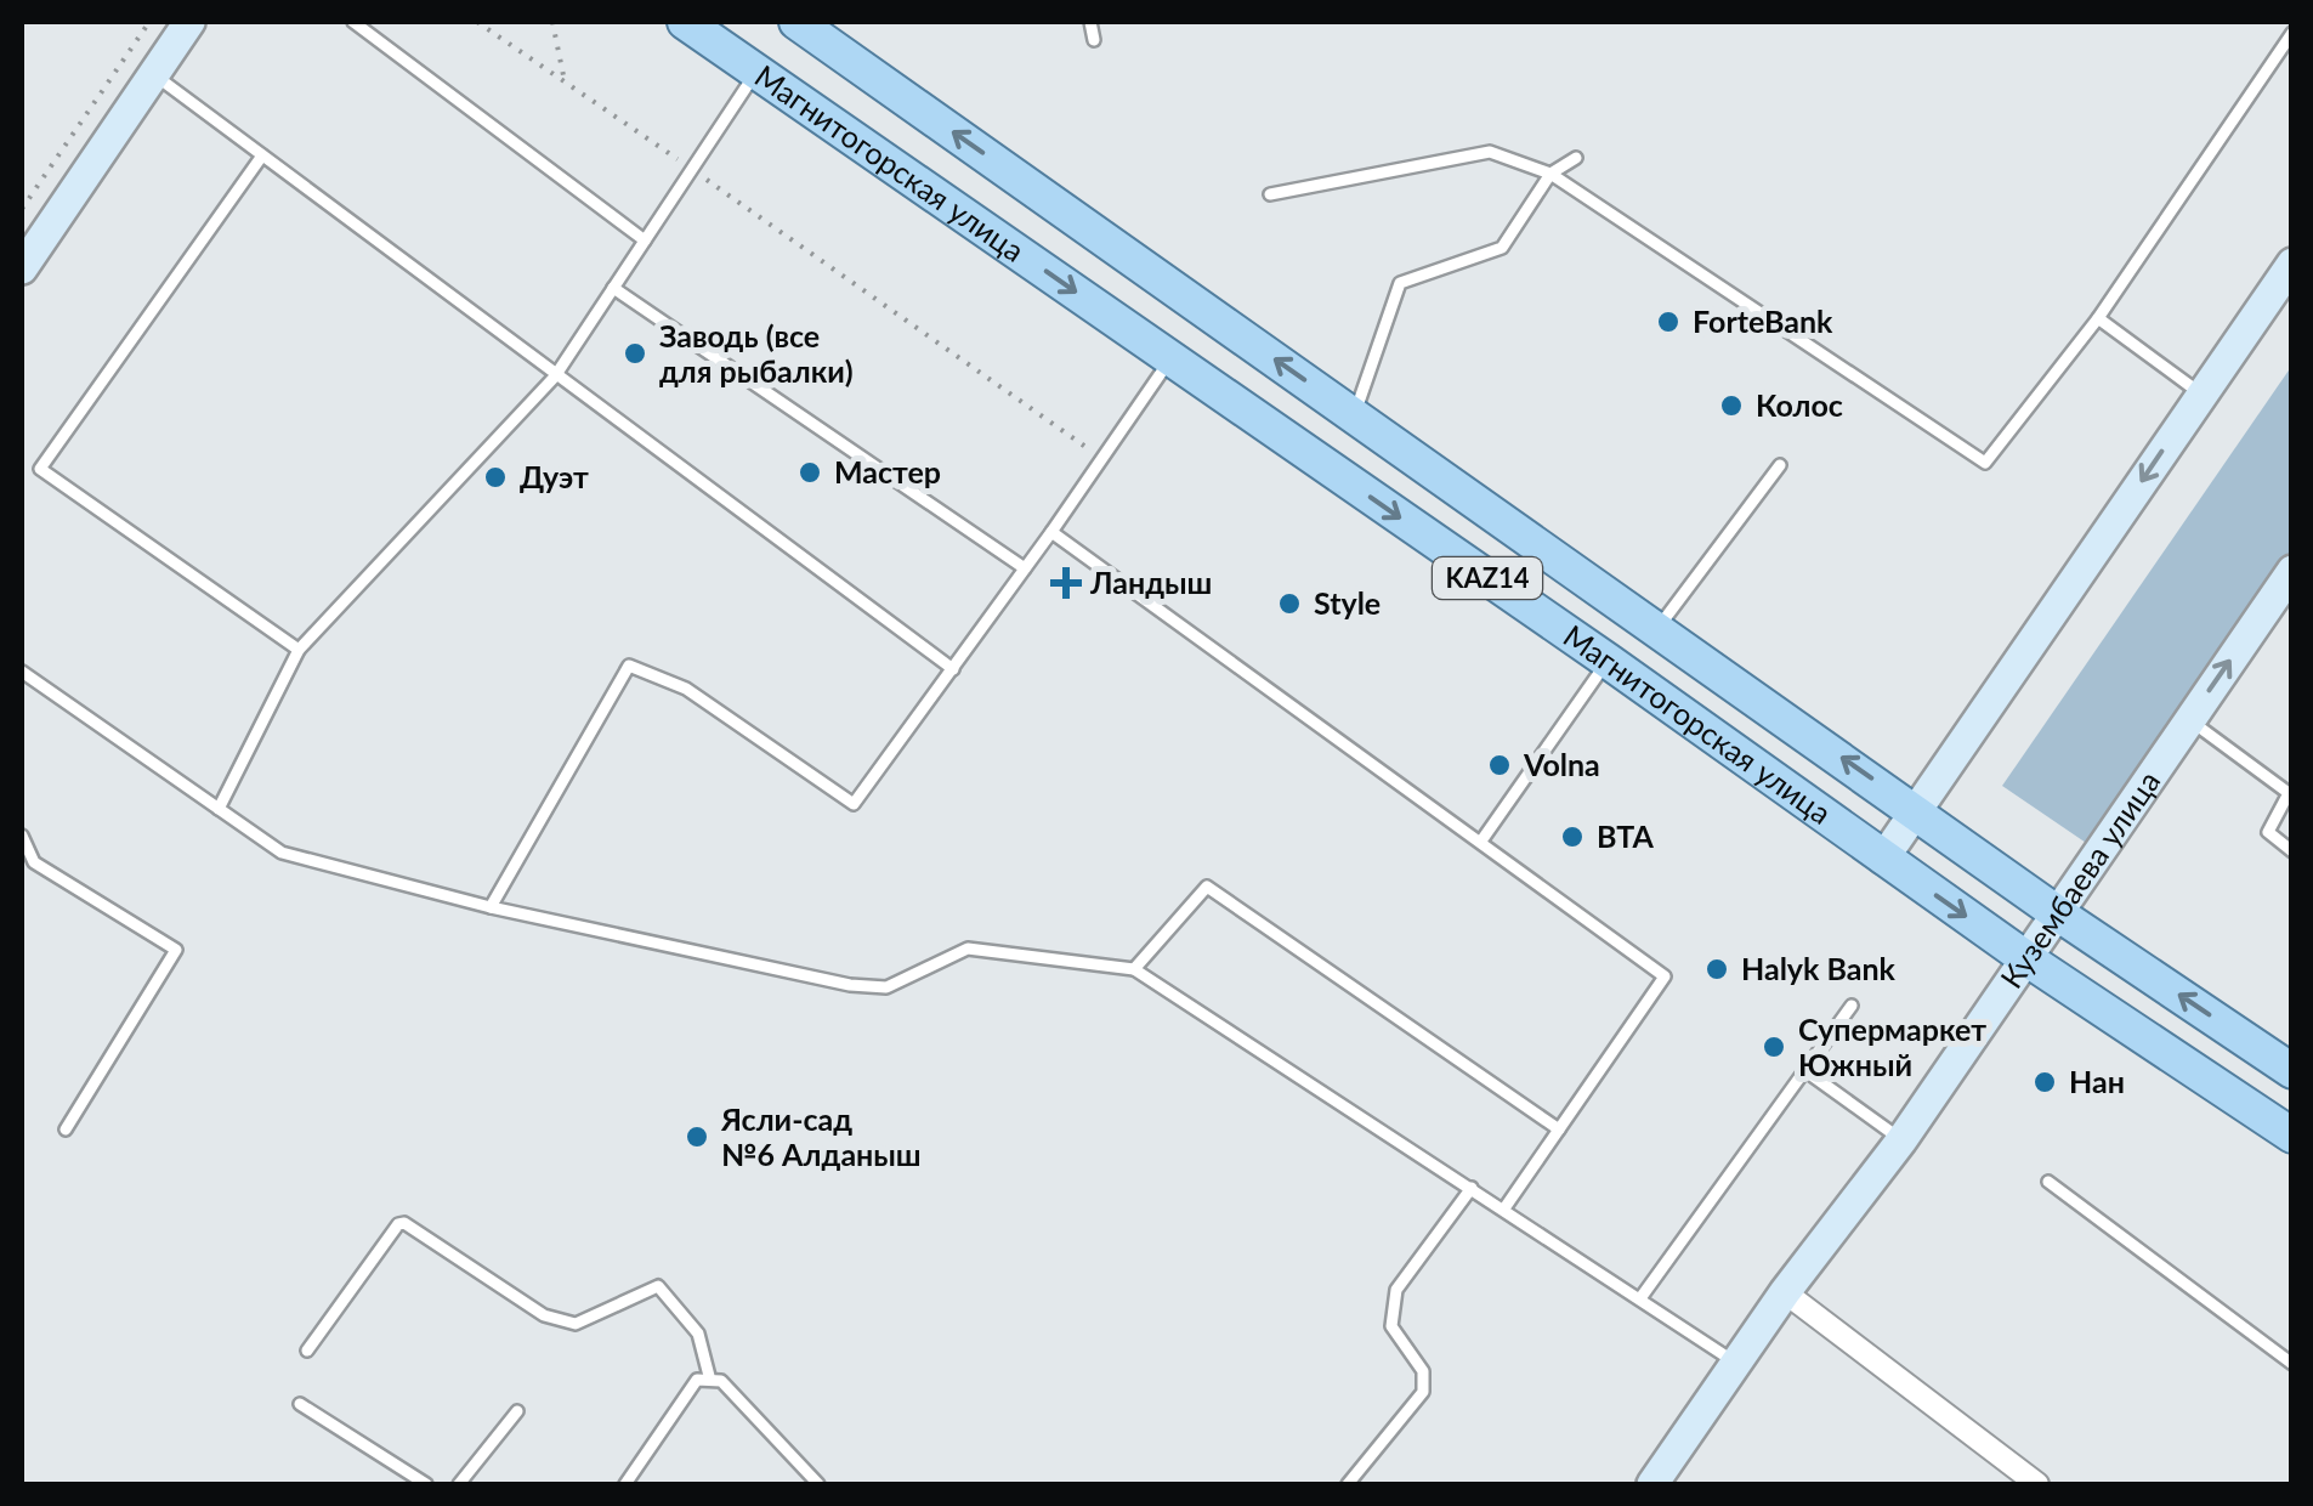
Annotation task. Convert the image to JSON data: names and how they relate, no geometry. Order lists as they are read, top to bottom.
{
  "streets": {
    "main road": ["Магнитогорская улица", "KAZ14"],
    "street": ["Кузембаева улица"]
  },
  "crossings": [
    ["Магнитогорская улица", "Кузембаева улица"]
  ],
  "places": {
    "other": [
      "ForteBank",
      "Заводь (все для рыбалки)",
      "Колос",
      "Мастер",
      "Дуэт",
      "Style",
      "Volna",
      "BTA",
      "Halyk Bank",
      "Супермаркет Южный",
      "Нан",
      "Ясли-сад №6 Алданыш"
    ],
    "health": ["Ландыш"]
  }
}
